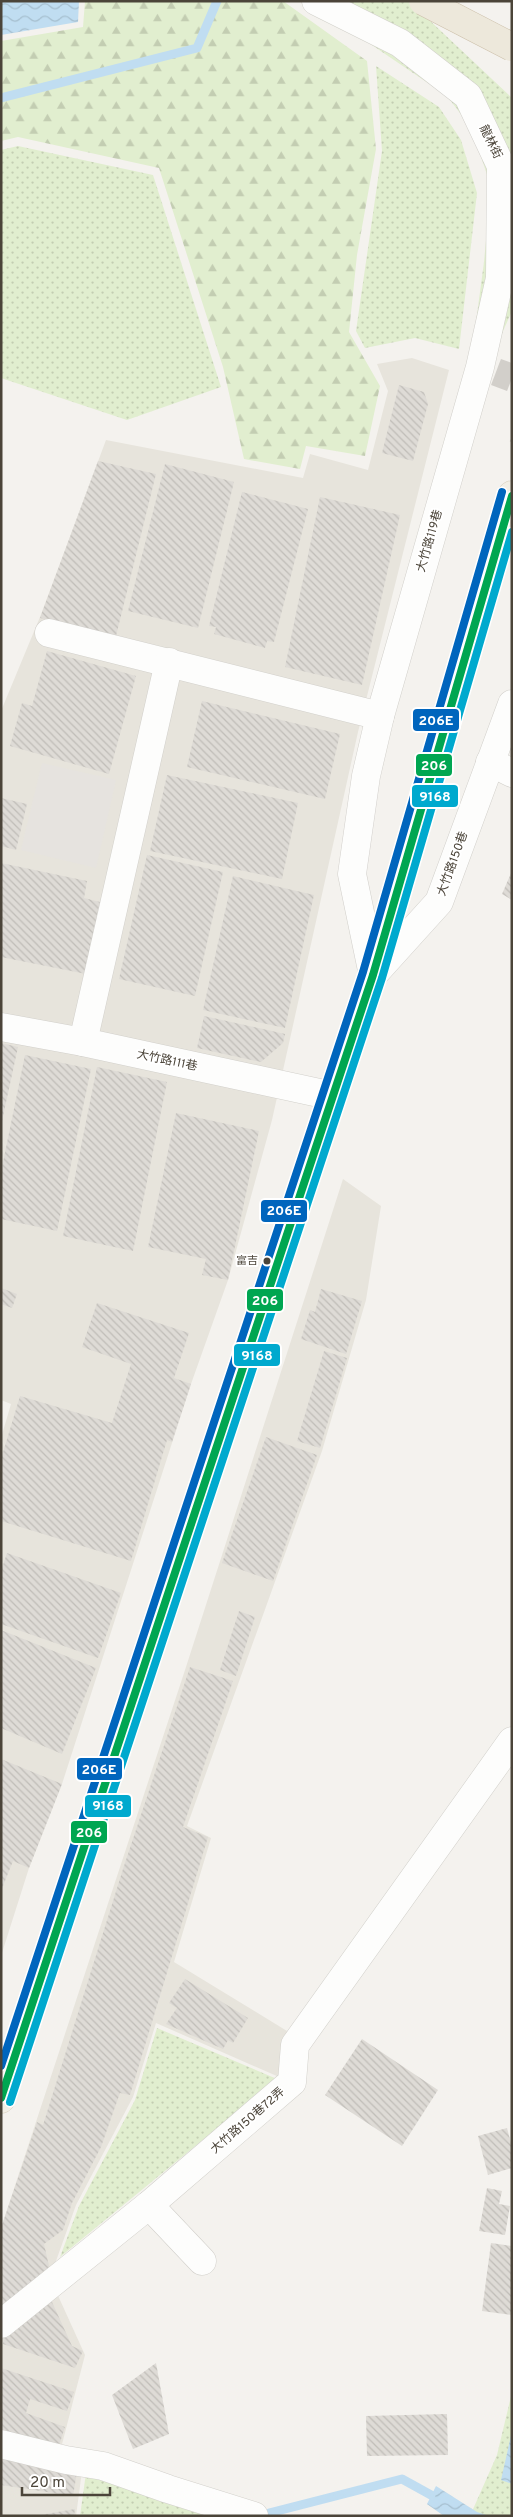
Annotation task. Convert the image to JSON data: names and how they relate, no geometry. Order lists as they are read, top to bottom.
{
  "streets": {
    "street": [
      "龍林街",
      "大竹路119巷",
      "大竹路150巷",
      "大竹路111巷",
      "大竹路150巷72弄"
    ]
  },
  "crossings": [
    ["龍林街", "大竹路119巷"],
    ["大竹路119巷", "大竹路150巷"]
  ],
  "places": ["富吉"],
  "lines": ["transit line 206E", "transit line 206", "transit line 9168"],
  "scale_bar": "20 m"
}
